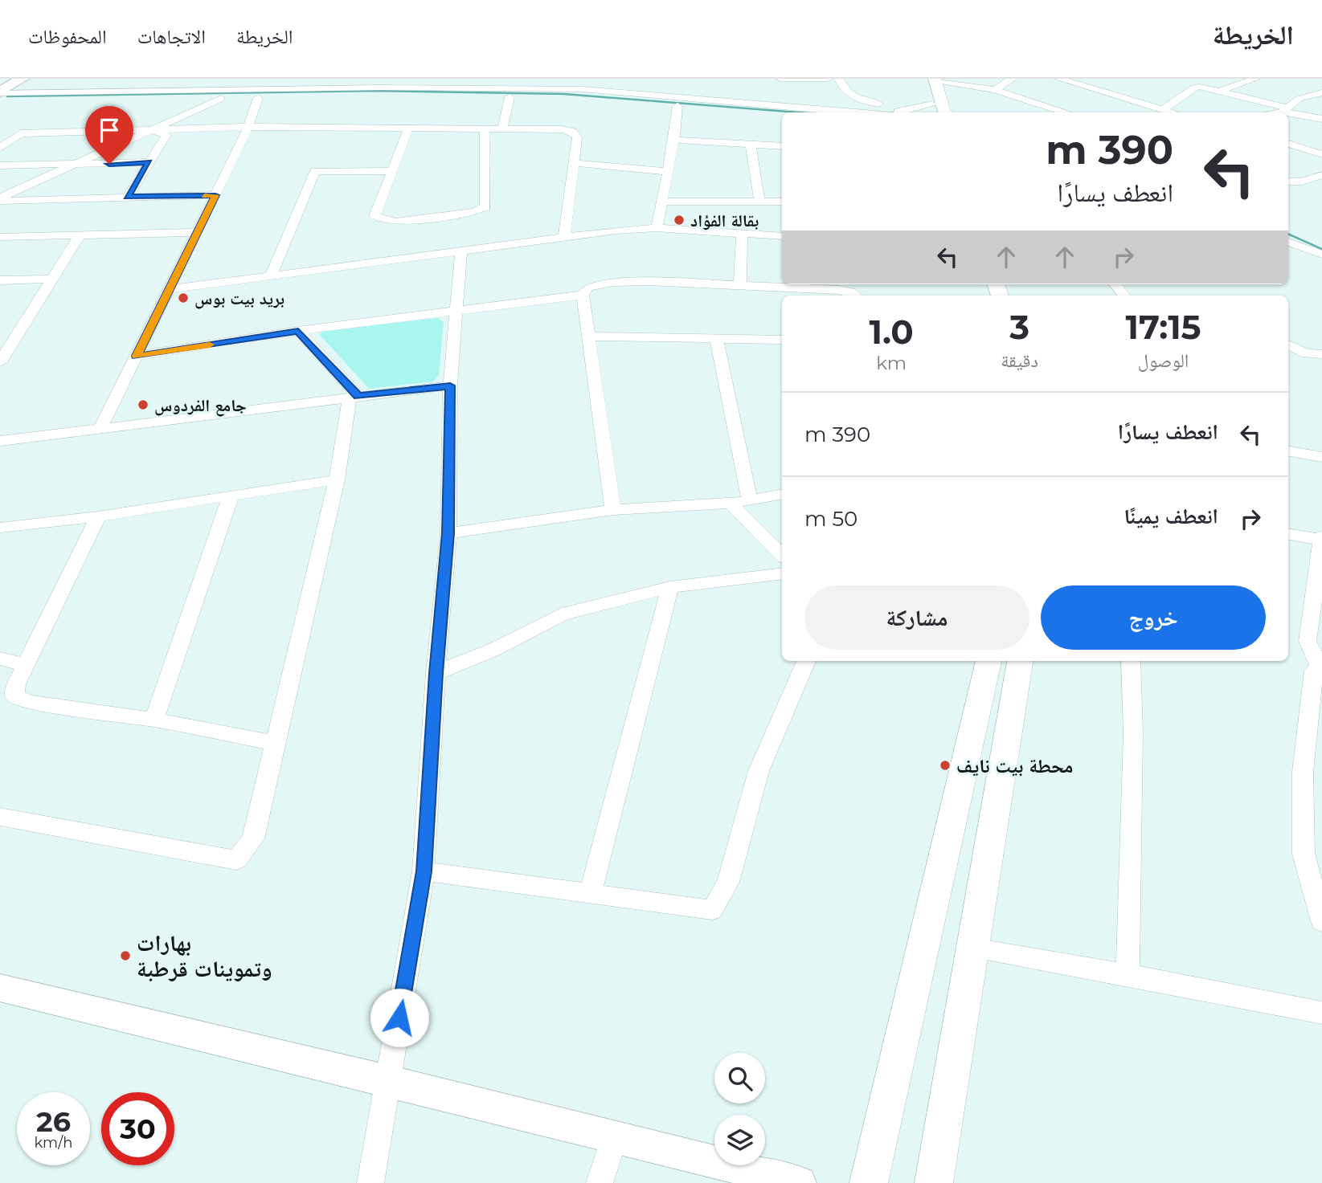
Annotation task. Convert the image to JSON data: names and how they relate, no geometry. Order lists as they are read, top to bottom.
{
  "places": [
    "بقالة الفؤاد",
    "بريد بيت بوس",
    "جامع الفردوس",
    "محطة بيت نايف",
    "بهارات وتموينات قرطبة"
  ],
  "page": {
    "header": "الخريطة",
    "nav": ["الخريطة", "الاتجاهات", "المحفوظات"],
    "turn": ["390 m", "انعطف يسارًا"],
    "eta": [
      "17:15",
      "الوصول",
      "3",
      "دقيقة",
      "1.0",
      "km"
    ],
    "list": [
      {
        "name": "انعطف يسارًا",
        "value": "390 m"
      },
      {
        "name": "انعطف يمينًا",
        "value": "50 m"
      }
    ],
    "buttons": ["خروج", "مشاركة"],
    "speed": "26 km/h",
    "limit": "30"
  }
}
